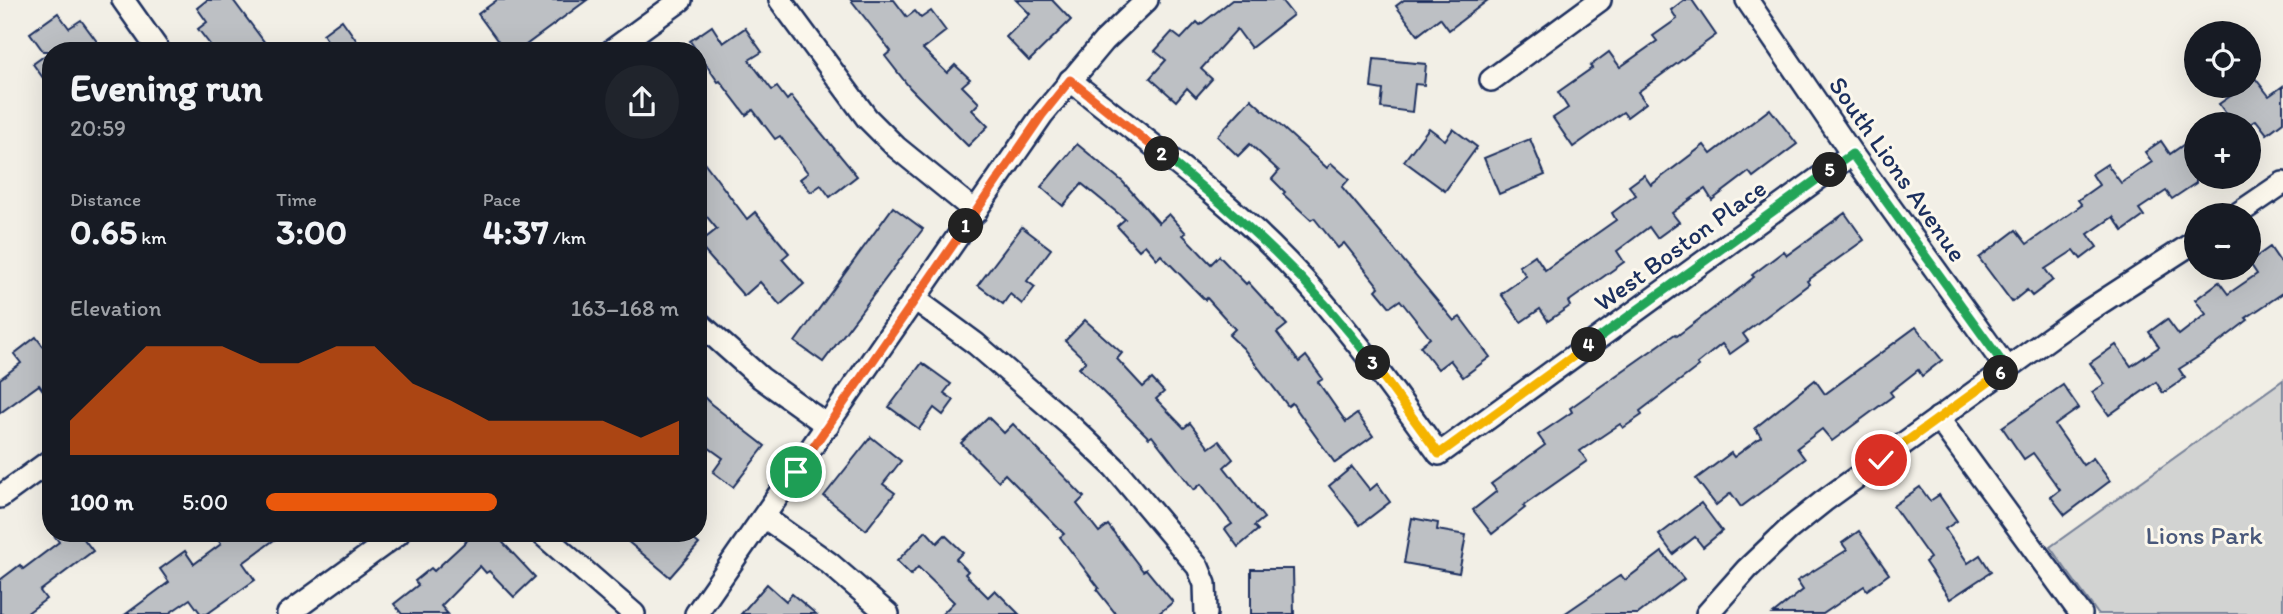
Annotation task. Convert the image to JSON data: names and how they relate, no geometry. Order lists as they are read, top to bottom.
{
  "streets": {
    "street": ["South Lions Avenue", "West Boston Place"]
  },
  "crossings": [
    ["South Lions Avenue", "West Boston Place"]
  ],
  "parks": ["Lions Park"],
  "page": {
    "map_buttons": ["+", "−"],
    "heading": ["Evening run", "20:59"],
    "pins": [
      "2",
      "5",
      "1",
      "4",
      "3",
      "6"
    ],
    "stats": [
      ["Distance", "0.65 km"],
      ["Time", "3:00"],
      ["Pace", "4:37 /km"]
    ],
    "chart": ["Elevation", "163–168 m"],
    "list": [
      {
        "name": "100 m",
        "note": "5:00"
      }
    ]
  }
}
